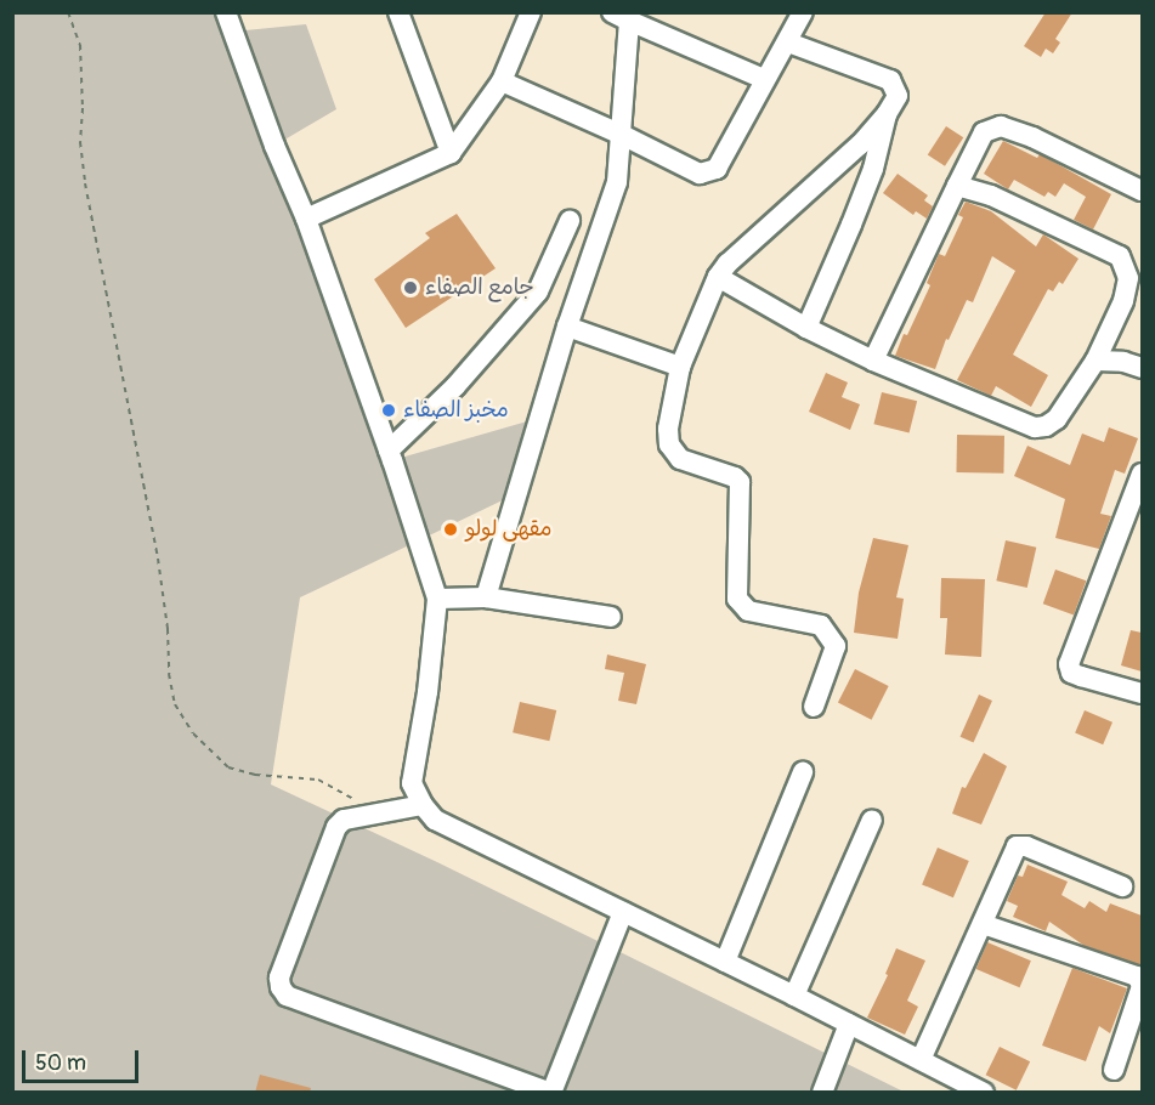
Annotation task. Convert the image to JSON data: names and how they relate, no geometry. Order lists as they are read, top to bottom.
{
  "places": ["جامع الصفاء", "مخبز الصفاء", "مقهى لولو"],
  "scale_bar": "50 m"
}
